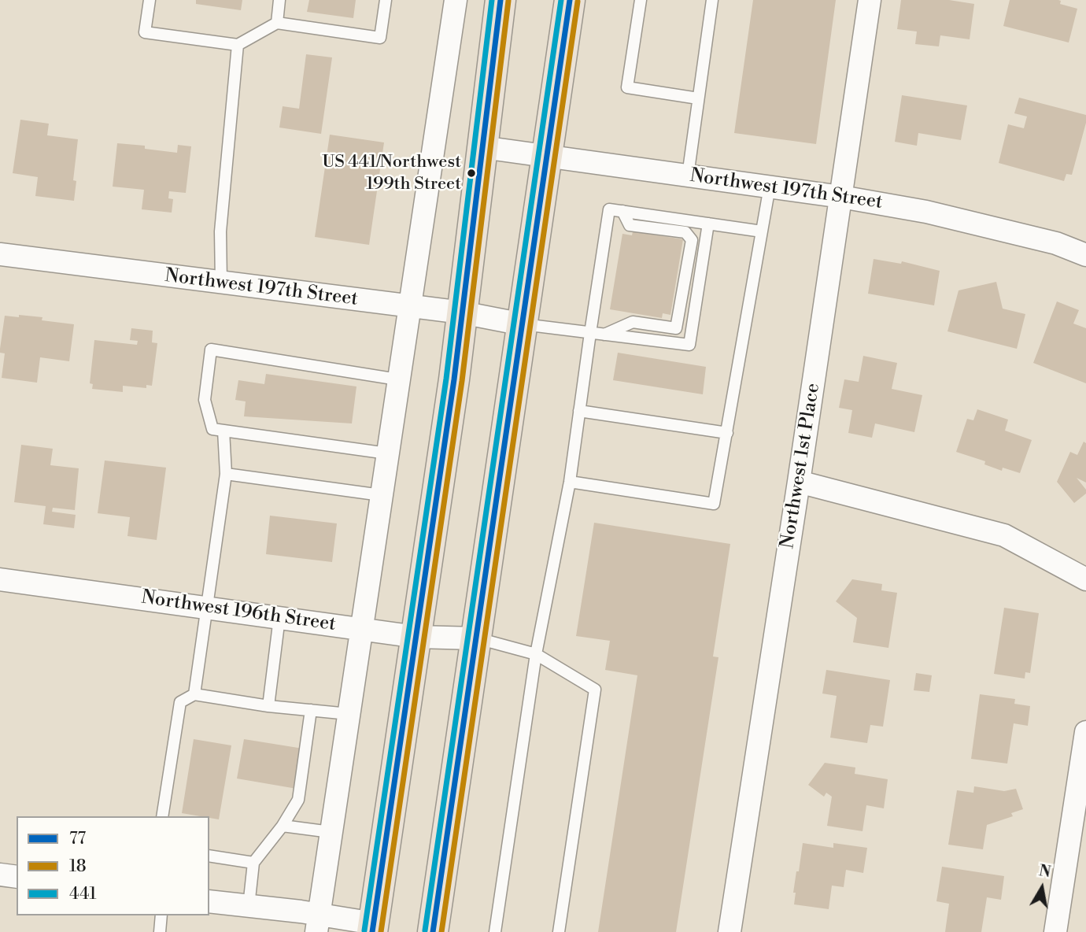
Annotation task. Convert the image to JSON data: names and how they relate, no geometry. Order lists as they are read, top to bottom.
{
  "streets": {
    "street": ["Northwest 197th Street", "Northwest 1st Place", "Northwest 196th Street"]
  },
  "crossings": [
    ["Northwest 197th Street", "Northwest 1st Place"]
  ],
  "places": ["US 441/Northwest 199th Street"],
  "lines": ["transit line 77", "transit line 441", "transit line 18"],
  "legend": ["77", "18", "441"],
  "north": "top"
}
